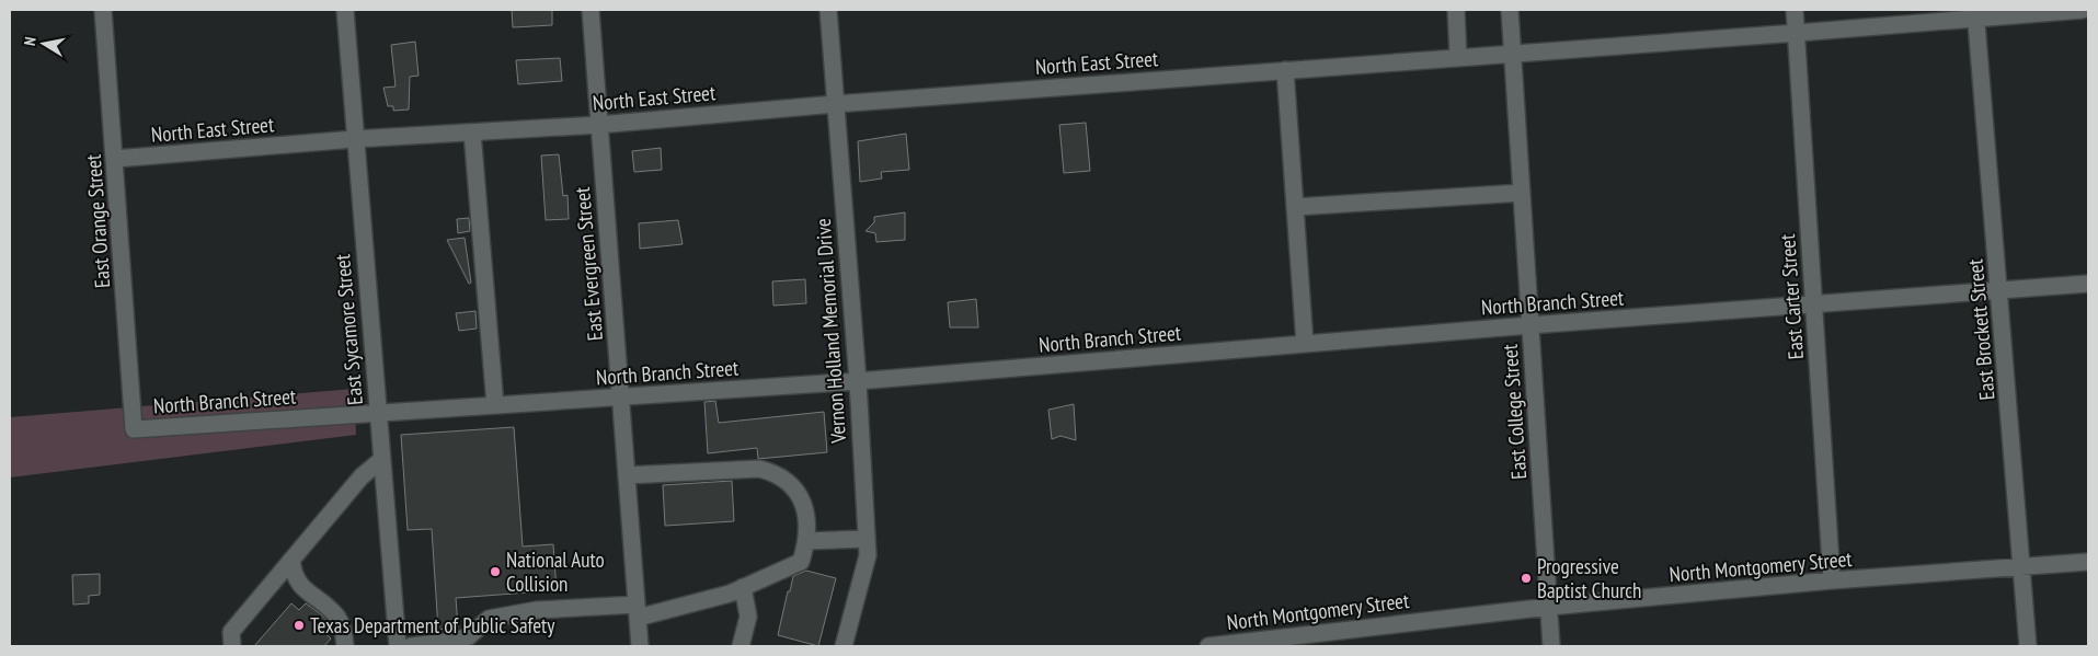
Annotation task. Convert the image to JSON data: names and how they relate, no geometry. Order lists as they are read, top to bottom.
{
  "streets": {
    "street": [
      "North East Street",
      "East Orange Street",
      "East Evergreen Street",
      "East Carter Street",
      "North Branch Street",
      "East Sycamore Street",
      "East Brockett Street",
      "Vernon Holland Memorial Drive",
      "East College Street",
      "North Montgomery Street"
    ]
  },
  "crossings": [
    ["North East Street", "East Orange Street"],
    ["North East Street", "East Evergreen Street"],
    ["North East Street", "East Carter Street"],
    ["North East Street", "East Sycamore Street"],
    ["North East Street", "East Brockett Street"],
    ["North East Street", "Vernon Holland Memorial Drive"],
    ["North East Street", "East College Street"],
    ["East Orange Street", "North Branch Street"],
    ["East Evergreen Street", "North Branch Street"],
    ["East Carter Street", "North Branch Street"],
    ["East Carter Street", "North Montgomery Street"],
    ["North Branch Street", "East Sycamore Street"],
    ["North Branch Street", "East Brockett Street"],
    ["North Branch Street", "Vernon Holland Memorial Drive"],
    ["North Branch Street", "East College Street"],
    ["East Brockett Street", "North Montgomery Street"],
    ["East College Street", "North Montgomery Street"]
  ],
  "places": ["National Auto Collision", "Progressive Baptist Church", "Texas Department of Public Safety"],
  "north": "left"
}
